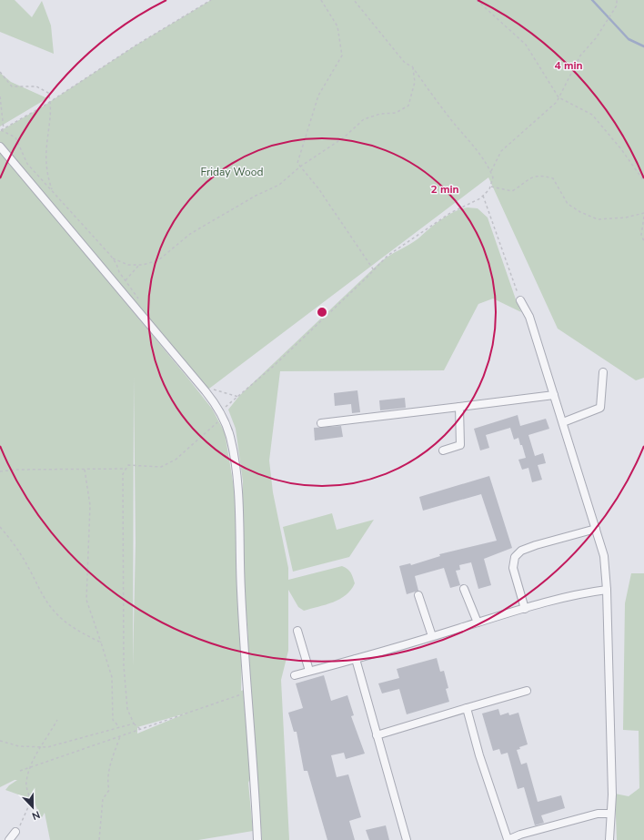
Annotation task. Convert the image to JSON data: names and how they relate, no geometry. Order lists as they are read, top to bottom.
{
  "parks": ["Friday Wood"],
  "north": "bottom",
  "rings": ["4 min", "2 min"]
}
